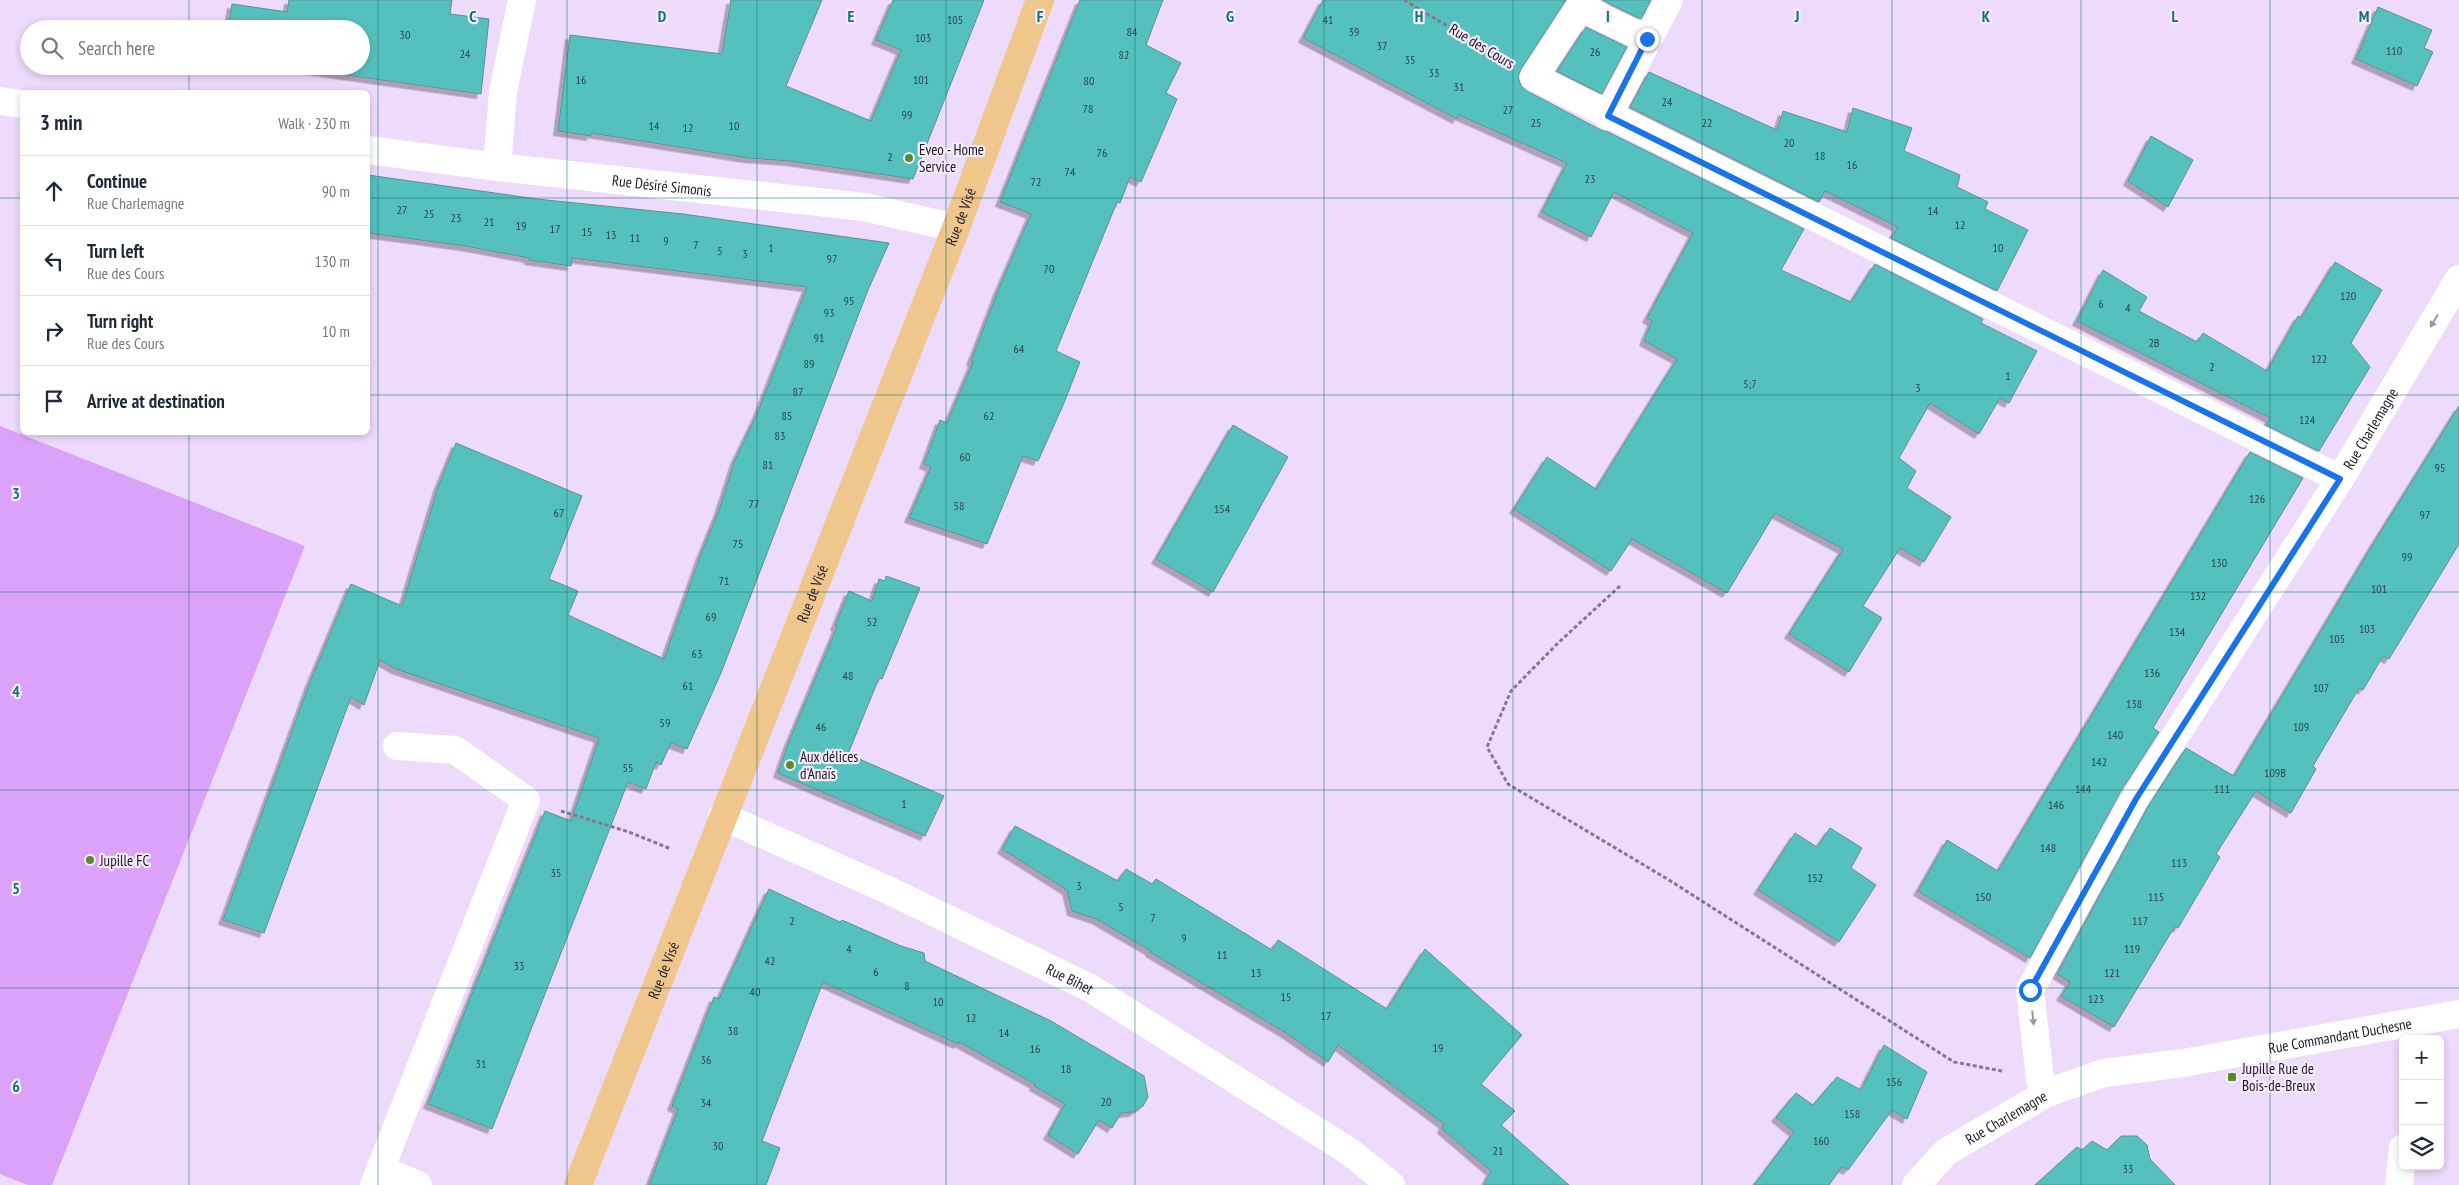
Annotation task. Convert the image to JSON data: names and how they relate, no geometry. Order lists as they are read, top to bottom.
{
  "streets": {
    "main road": ["Rue de Visé"],
    "street": [
      "Rue Désiré Simonis",
      "Rue Charlemagne",
      "Rue Bihet",
      "Rue Commandant Duchesne"
    ],
    "path": ["Rue des Cours"]
  },
  "crossings": [
    ["Rue Désiré Simonis", "Rue de Visé"],
    ["Rue de Visé", "Rue Bihet"],
    ["Rue Charlemagne", "Rue Commandant Duchesne"]
  ],
  "one_way": ["Rue Charlemagne"],
  "places": {
    "other": ["Eveo - Home Service", "Aux délices d'Anaïs", "Jupille FC"],
    "transit": ["Jupille Rue de Bois-de-Breux"]
  },
  "house_numbers": [
    "105",
    "41",
    "84",
    "39",
    "30",
    "103",
    "37",
    "110",
    "26",
    "24",
    "82",
    "35",
    "33",
    "16",
    "101",
    "80",
    "31",
    "24",
    "78",
    "27",
    "99",
    "25",
    "22",
    "14",
    "10",
    "12",
    "20",
    "76",
    "18",
    "2",
    "16",
    "74",
    "23",
    "72",
    "27",
    "14",
    "25",
    "23",
    "21",
    "12",
    "19",
    "17",
    "15",
    "13",
    "11",
    "9",
    "7",
    "1",
    "10",
    "5",
    "3",
    "97",
    "70",
    "120",
    "95",
    "6",
    "4",
    "93",
    "91",
    "2B",
    "64",
    "122",
    "89",
    "2",
    "1",
    "5;7",
    "3",
    "87",
    "85",
    "62",
    "124",
    "83",
    "60",
    "81",
    "95",
    "126",
    "77",
    "58",
    "154",
    "67",
    "97",
    "75",
    "99",
    "130",
    "71",
    "101",
    "132",
    "69",
    "52",
    "103",
    "134",
    "105",
    "63",
    "136",
    "48",
    "61",
    "107",
    "138",
    "59",
    "46",
    "109",
    "140",
    "142",
    "55",
    "109B",
    "144",
    "111",
    "1",
    "146",
    "148",
    "113",
    "35",
    "152",
    "3",
    "150",
    "115",
    "5",
    "7",
    "2",
    "117",
    "9",
    "4",
    "119",
    "11",
    "42",
    "33",
    "6",
    "13",
    "121",
    "8",
    "40",
    "15",
    "123",
    "10",
    "17",
    "12",
    "38",
    "14",
    "19",
    "16",
    "36",
    "31",
    "18",
    "156",
    "20",
    "34",
    "158",
    "160",
    "30",
    "21",
    "33"
  ],
  "page": {
    "search": "Search here",
    "heading": ["3 min", "Walk · 230 m"],
    "list": [
      ["Continue", "Rue Charlemagne", "90 m"],
      ["Turn left", "Rue des Cours", "130 m"],
      ["Turn right", "Rue des Cours", "10 m"],
      "Arrive at destination"
    ],
    "map_buttons": ["+", "−"]
  },
  "grid": {
    "columns": [
      "C",
      "D",
      "E",
      "F",
      "G",
      "H",
      "I",
      "J",
      "K",
      "L",
      "M"
    ],
    "rows": [
      "3",
      "4",
      "5",
      "6"
    ]
  }
}
